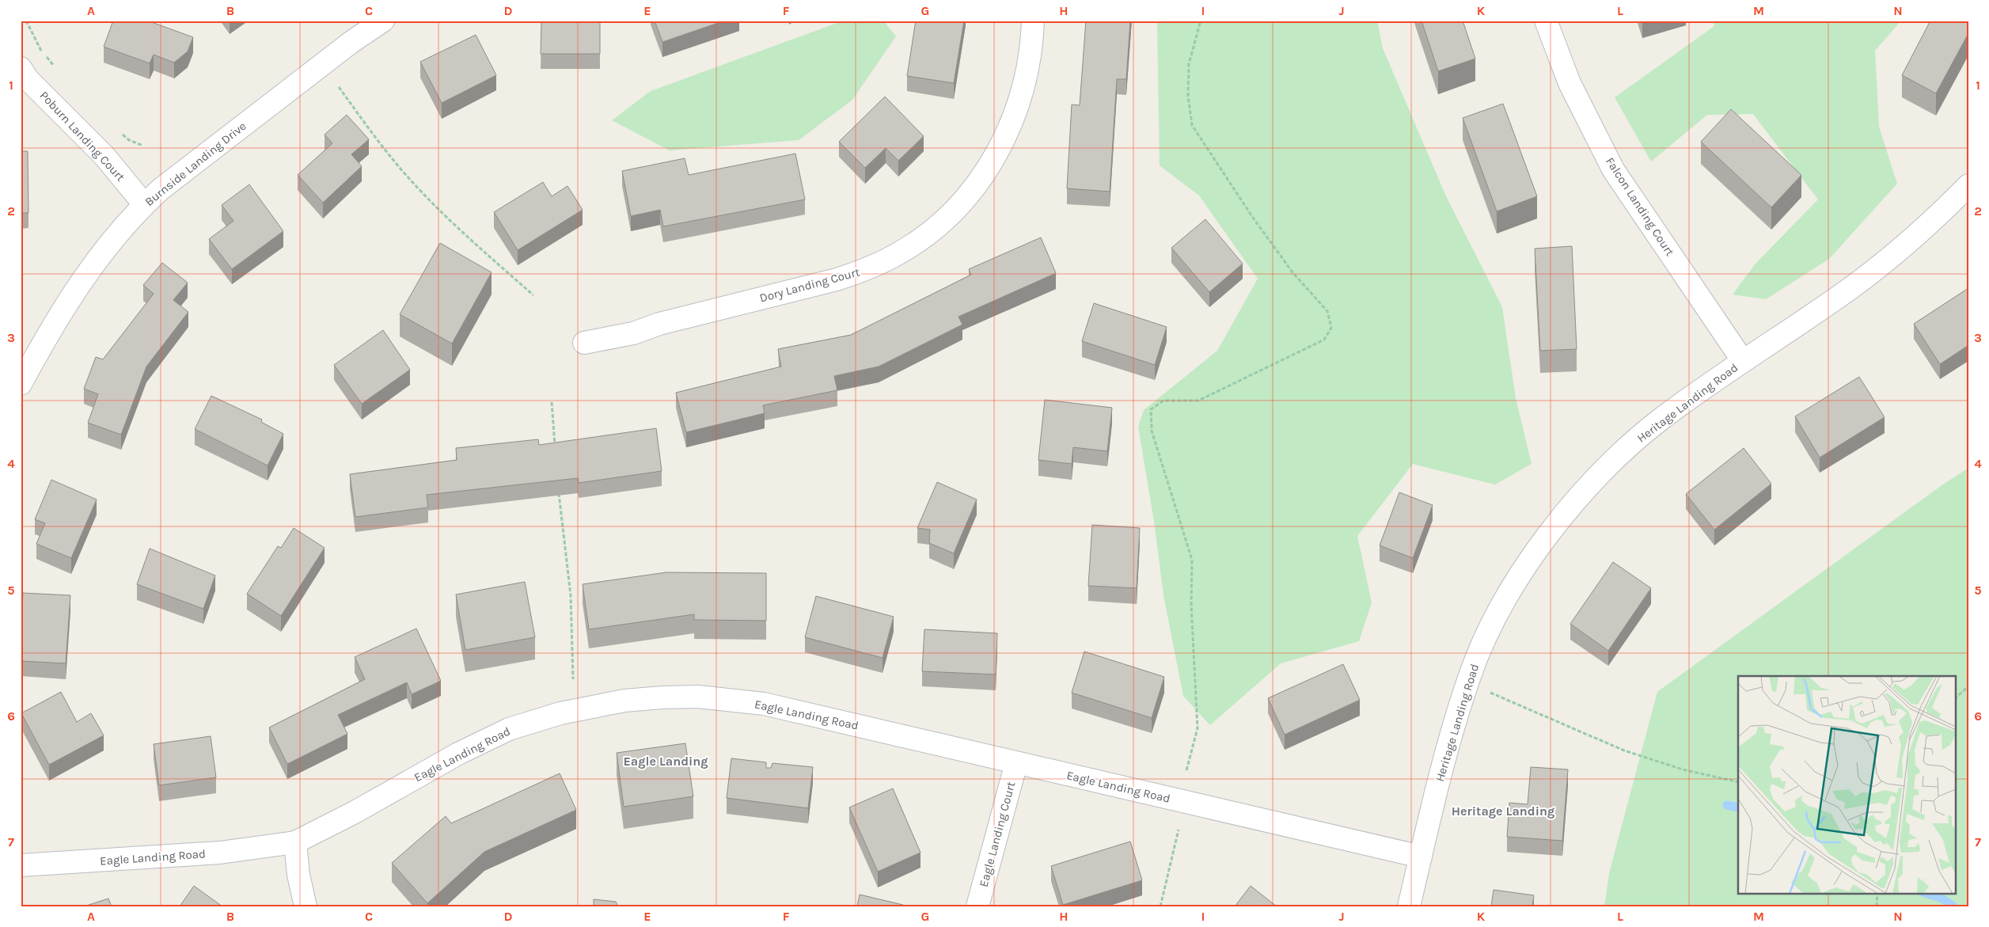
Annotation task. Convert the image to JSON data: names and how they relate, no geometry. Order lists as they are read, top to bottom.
{
  "streets": {
    "street": [
      "Poburn Landing Court",
      "Burnside Landing Drive",
      "Falcon Landing Court",
      "Dory Landing Court",
      "Heritage Landing Road",
      "Eagle Landing Road",
      "Eagle Landing Court"
    ]
  },
  "crossings": [
    ["Poburn Landing Court", "Burnside Landing Drive"],
    ["Falcon Landing Court", "Heritage Landing Road"],
    ["Heritage Landing Road", "Eagle Landing Road"],
    ["Eagle Landing Road", "Eagle Landing Court"]
  ],
  "districts": ["Eagle Landing", "Heritage Landing"],
  "grid": {
    "columns": [
      "A",
      "B",
      "C",
      "D",
      "E",
      "F",
      "G",
      "H",
      "I",
      "J",
      "K",
      "L",
      "M",
      "N"
    ],
    "rows": [
      "1",
      "2",
      "3",
      "4",
      "5",
      "6",
      "7"
    ]
  }
}
